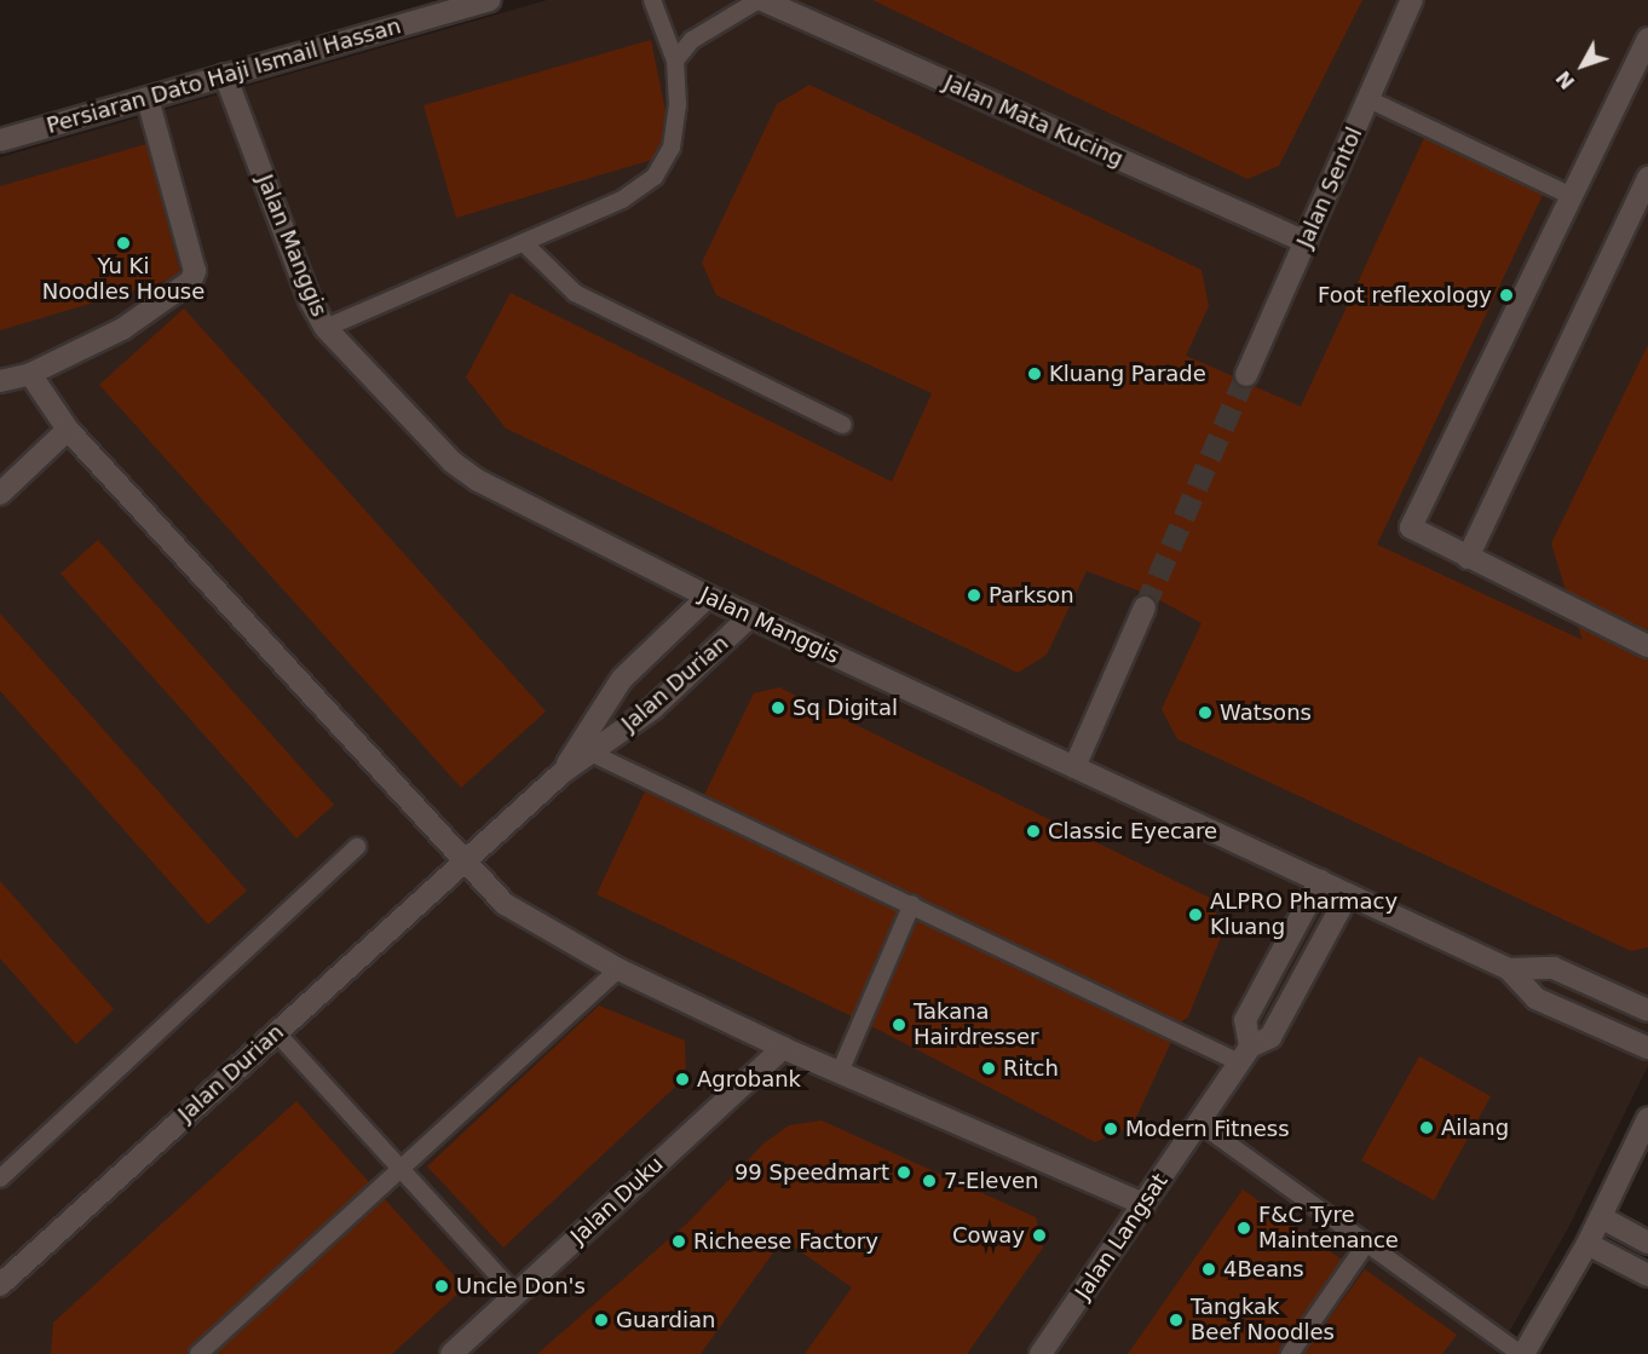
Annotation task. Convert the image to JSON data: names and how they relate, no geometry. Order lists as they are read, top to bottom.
{
  "streets": {
    "street": [
      "Persiaran Dato Haji Ismail Hassan",
      "Jalan Mata Kucing",
      "Jalan Sentol",
      "Jalan Manggis",
      "Jalan Durian",
      "Jalan Duku",
      "Jalan Langsat"
    ]
  },
  "crossings": [
    ["Persiaran Dato Haji Ismail Hassan", "Jalan Manggis"],
    ["Jalan Mata Kucing", "Jalan Sentol"],
    ["Jalan Manggis", "Jalan Durian"],
    ["Jalan Manggis", "Jalan Langsat"]
  ],
  "places": [
    "Yu Ki Noodles House",
    "Foot reflexology",
    "Kluang Parade",
    "Parkson",
    "Sq Digital",
    "Watsons",
    "Classic Eyecare",
    "ALPRO Pharmacy Kluang",
    "Takana Hairdresser",
    "Ritch",
    "Agrobank",
    "Ailang",
    "Modern Fitness",
    "99 Speedmart",
    "7-Eleven",
    "F&C Tyre Maintenance",
    "Coway",
    "Richeese Factory",
    "4Beans",
    "Uncle Don's",
    "Guardian",
    "Tangkak Beef Noodles"
  ],
  "north": "bottom left"
}
